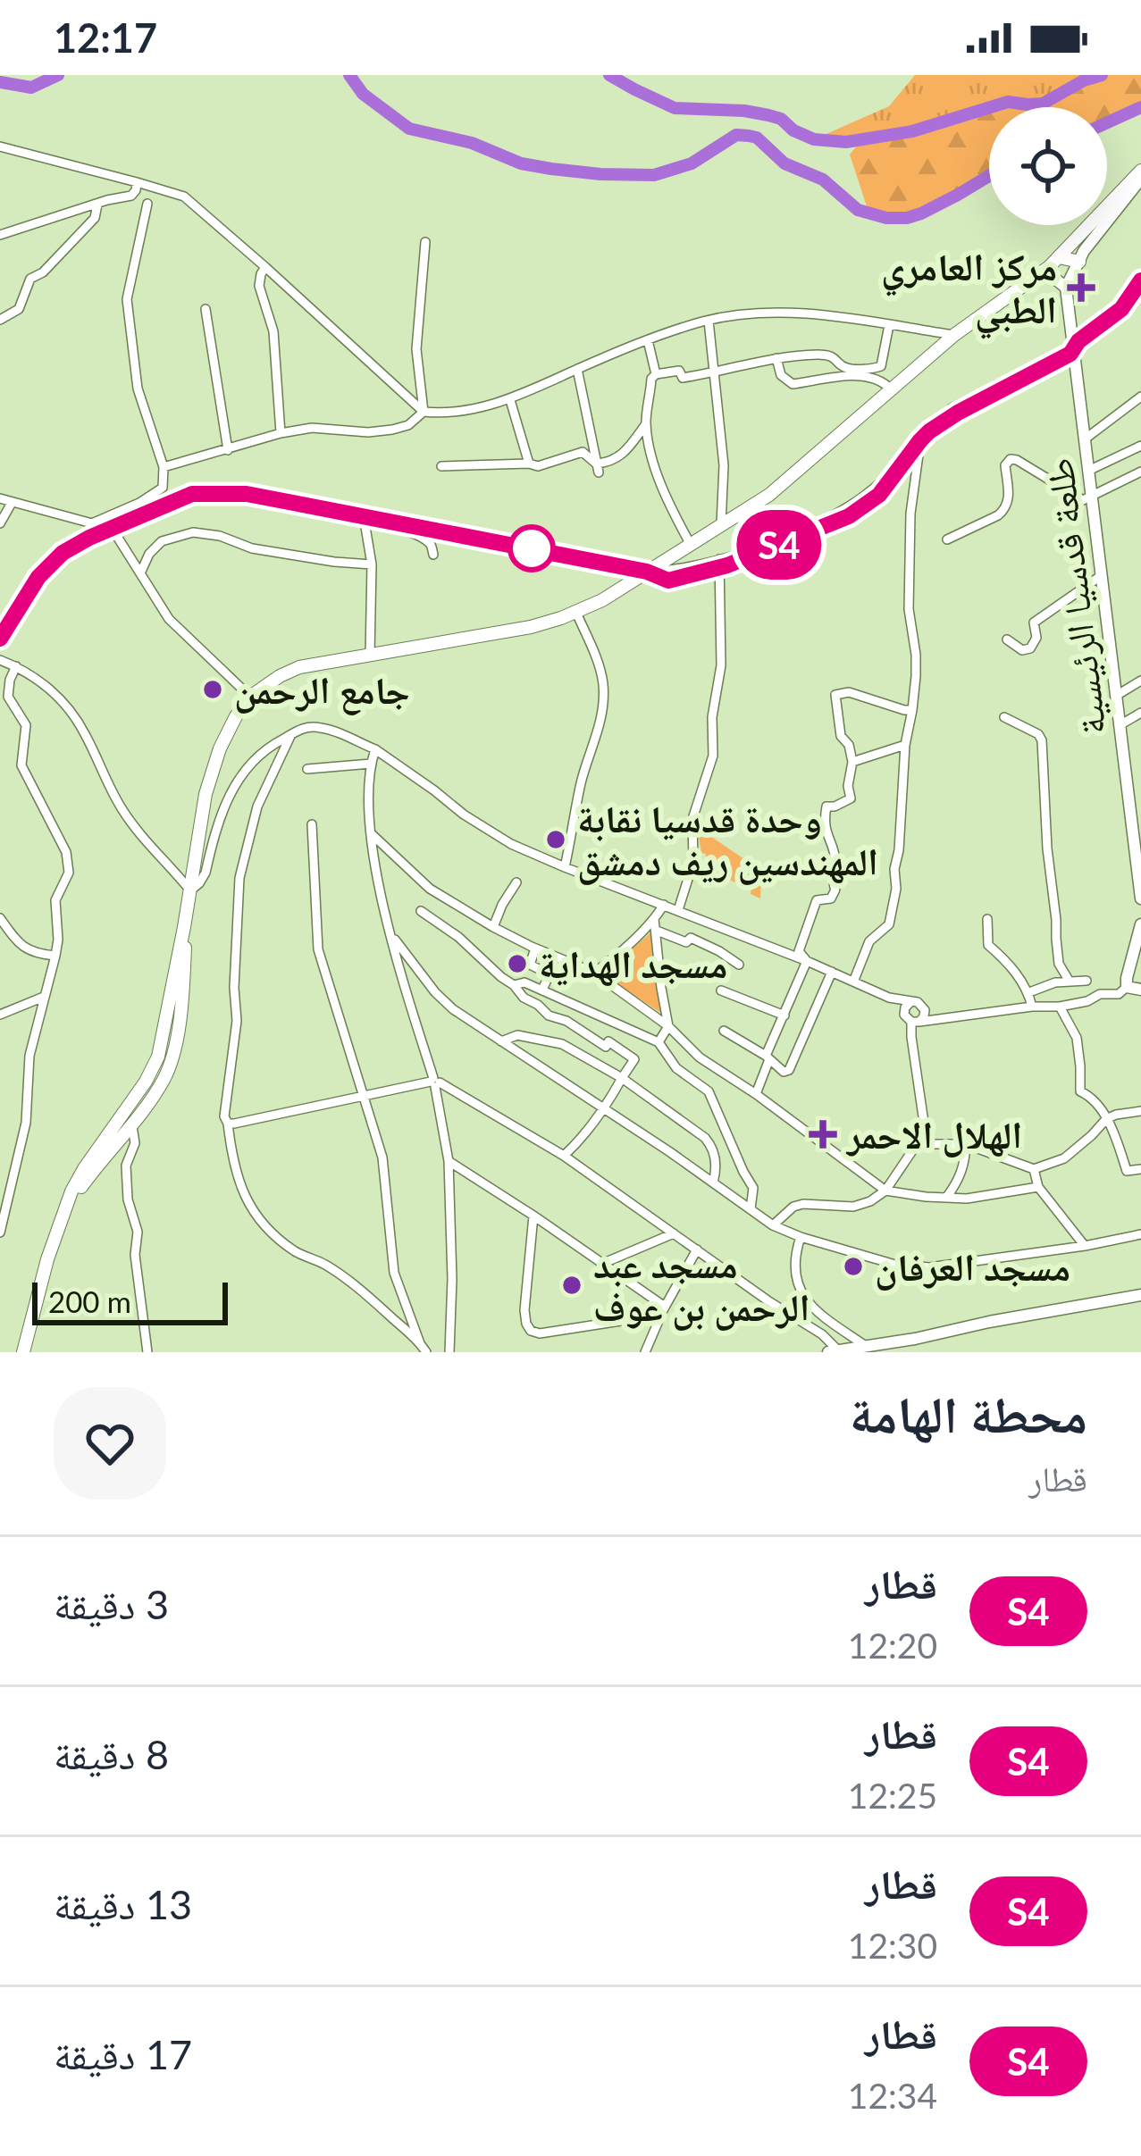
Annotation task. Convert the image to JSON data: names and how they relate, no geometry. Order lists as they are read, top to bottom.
{
  "streets": {
    "main road": ["طلعة قدسيا الرئيسية"]
  },
  "places": {
    "health": ["مركز العامري الطبي", "الهلال الاحمر"],
    "other": [
      "جامع الرحمن",
      "وحدة قدسيا نقابة المهندسين ريف دمشق",
      "مسجد الهداية",
      "مسجد العرفان",
      "مسجد عبد الرحمن بن عوف"
    ]
  },
  "scale_bar": "200 m",
  "page": {
    "status": "12:17",
    "on_map": "S4",
    "scale": "200 m",
    "heading": ["محطة الهامة", "قطار"],
    "list": [
      {
        "mark": "S4",
        "name": "قطار",
        "note": "12:20",
        "value": "3 دقيقة"
      },
      {
        "mark": "S4",
        "name": "قطار",
        "note": "12:25",
        "value": "8 دقيقة"
      },
      {
        "mark": "S4",
        "name": "قطار",
        "note": "12:30",
        "value": "13 دقيقة"
      },
      {
        "mark": "S4",
        "name": "قطار",
        "note": "12:34",
        "value": "17 دقيقة"
      }
    ]
  }
}
